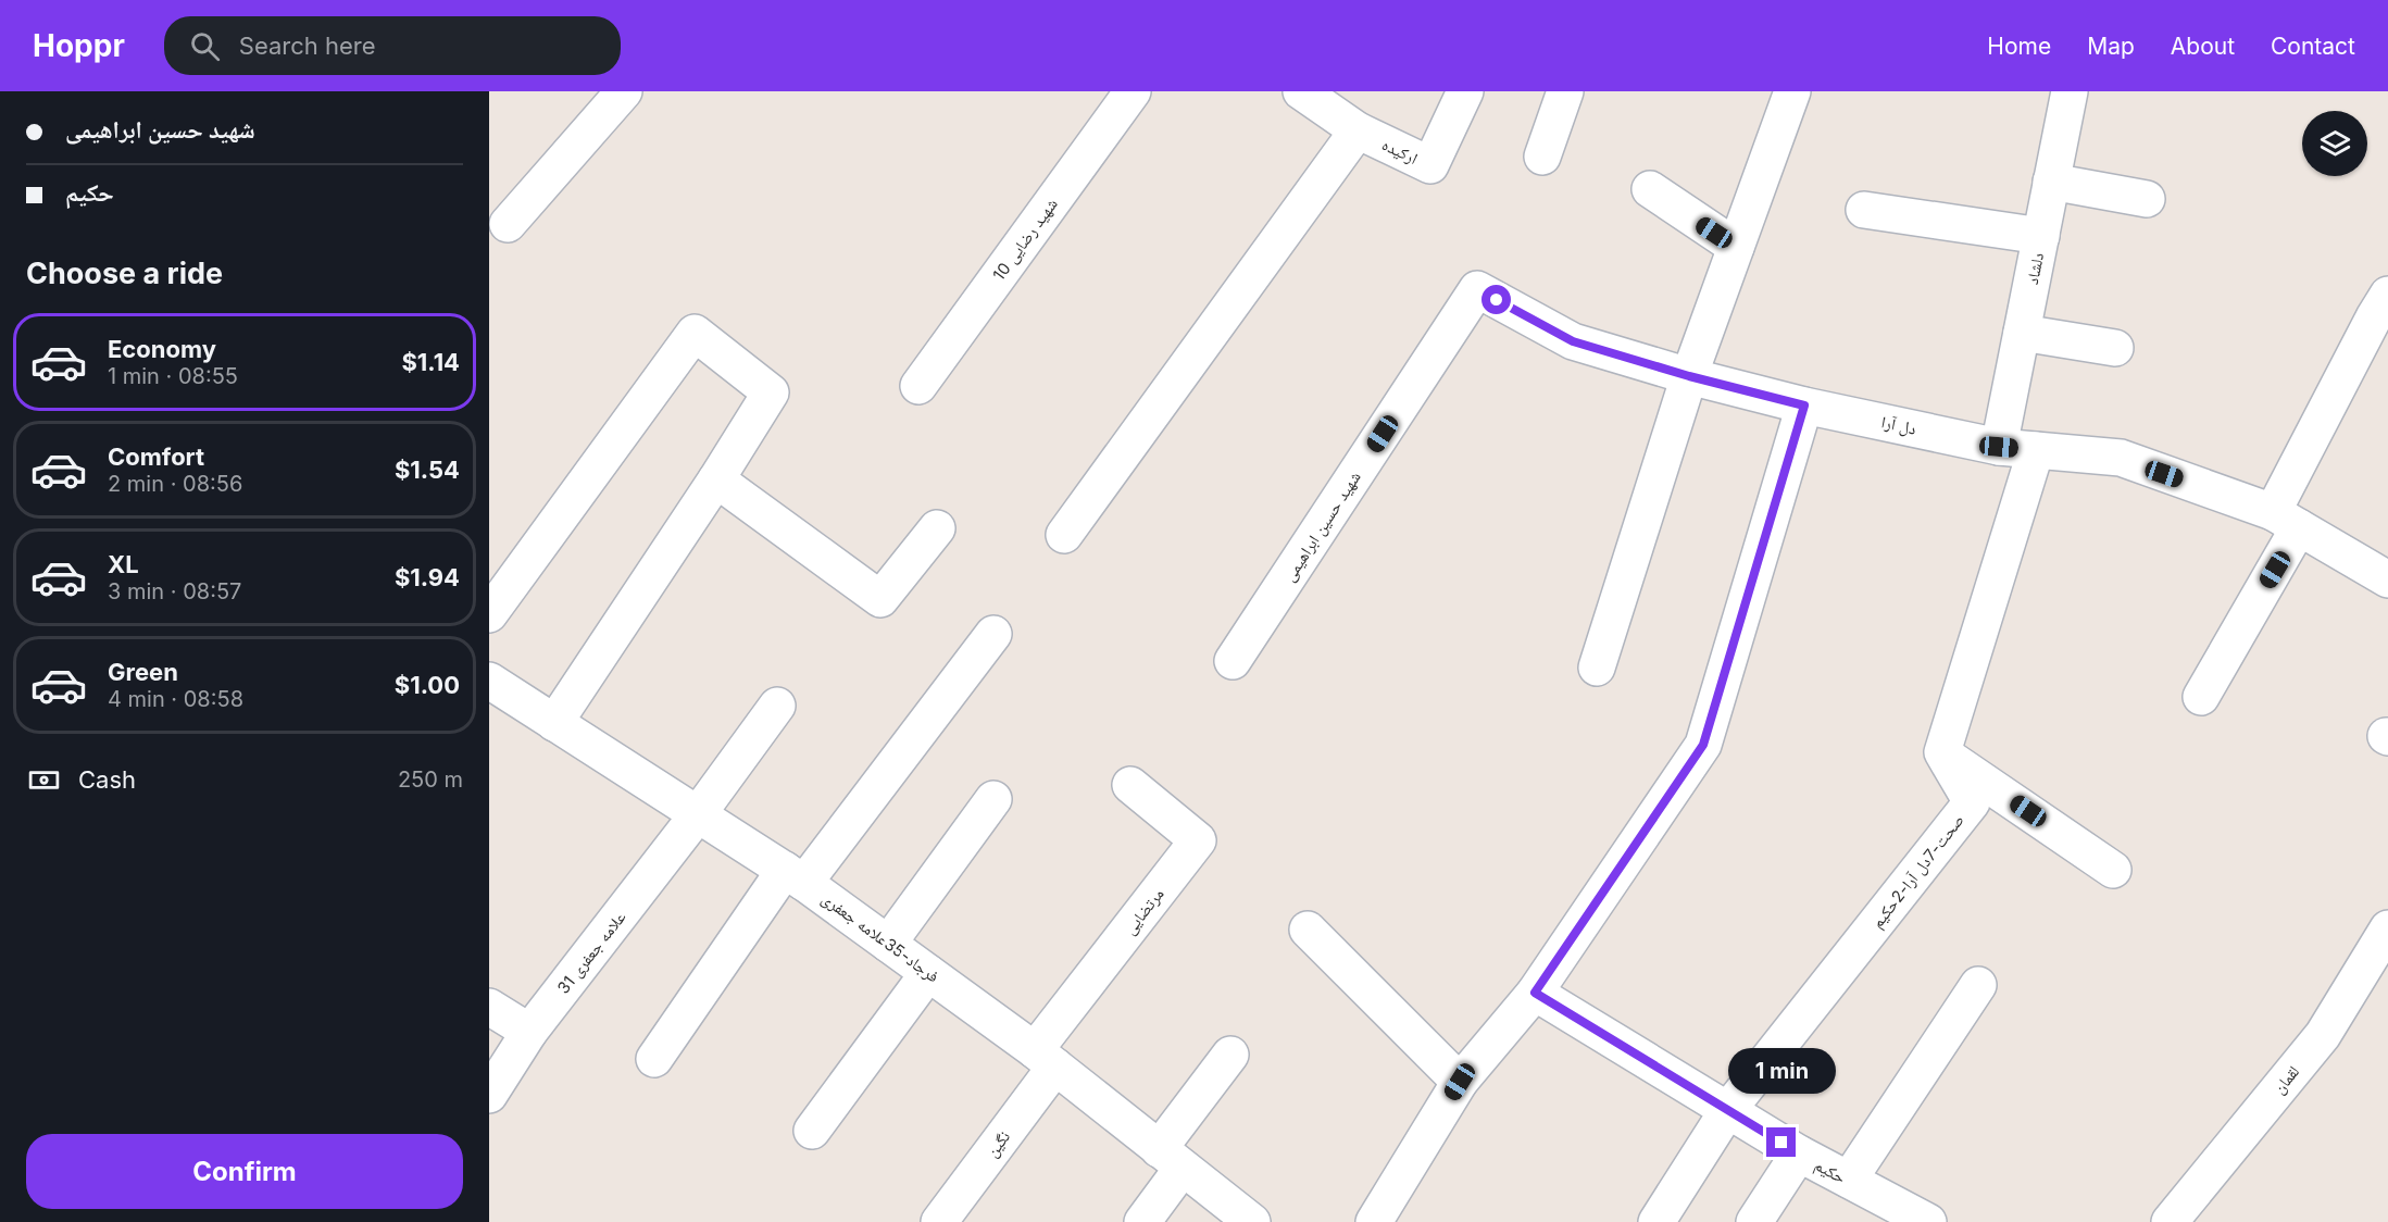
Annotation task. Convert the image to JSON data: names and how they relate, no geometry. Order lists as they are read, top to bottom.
{
  "streets": {
    "street": [
      "ارکیده",
      "شهید رضایی 10",
      "دلشاد",
      "دل آرا",
      "شهید حسین ابراهیمی",
      "صحت-7دل آرا-2حکیم",
      "مرتضایی",
      "فرجاد-35علامه جعفری",
      "علامه جعفری 31",
      "لقمان",
      "نگین",
      "حکیم"
    ]
  },
  "crossings": [
    ["دلشاد", "دل آرا"],
    ["دل آرا", "شهید حسین ابراهیمی"],
    ["صحت-7دل آرا-2حکیم", "حکیم"],
    ["مرتضایی", "فرجاد-35علامه جعفری"],
    ["مرتضایی", "نگین"],
    ["فرجاد-35علامه جعفری", "علامه جعفری 31"],
    ["فرجاد-35علامه جعفری", "نگین"]
  ],
  "page": {
    "header": "Hoppr",
    "search": "Search here",
    "nav": [
      "Home",
      "Map",
      "About",
      "Contact"
    ],
    "banner": ["شهید حسین ابراهیمی", "حکیم"],
    "heading": "Choose a ride",
    "list": [
      {
        "name": "Economy",
        "note": "1 min · 08:55",
        "value": "$1.14"
      },
      {
        "name": "Comfort",
        "note": "2 min · 08:56",
        "value": "$1.54"
      },
      {
        "name": "XL",
        "note": "3 min · 08:57",
        "value": "$1.94"
      },
      {
        "name": "Green",
        "note": "4 min · 08:58",
        "value": "$1.00"
      }
    ],
    "pay": ["Cash", "250 m"],
    "bubble": "1 min",
    "buttons": "Confirm"
  }
}
